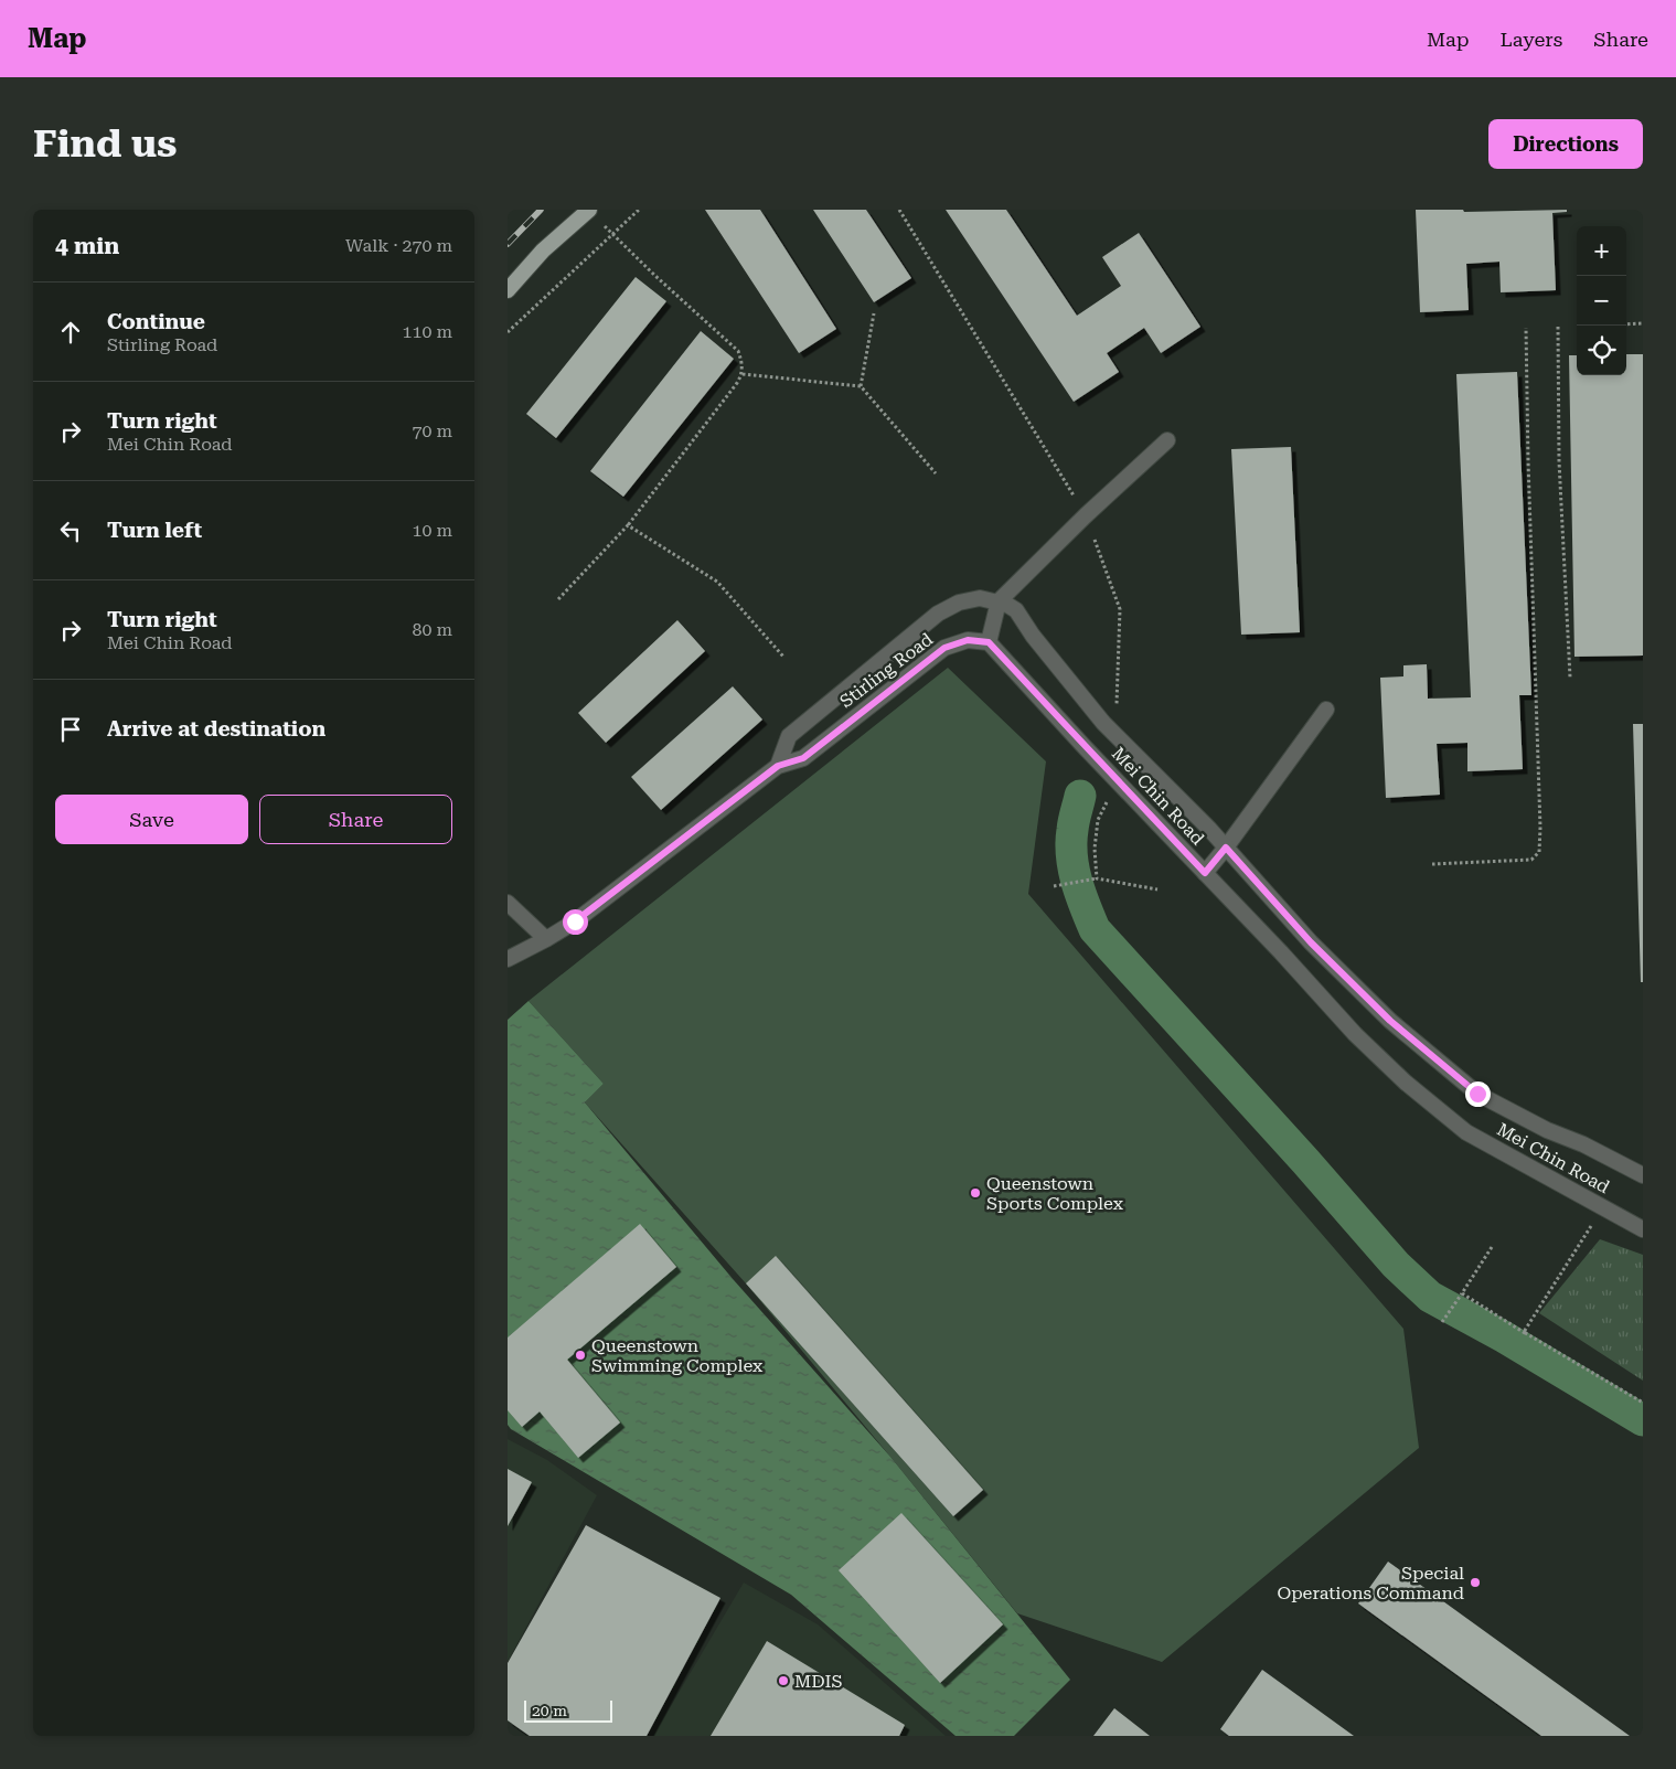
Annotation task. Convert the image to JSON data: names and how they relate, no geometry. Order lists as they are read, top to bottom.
{
  "streets": {
    "street": ["Stirling Road", "Mei Chin Road"]
  },
  "crossings": [
    ["Stirling Road", "Mei Chin Road"]
  ],
  "places": [
    "Queenstown Sports Complex",
    "Queenstown Swimming Complex",
    "Special Operations Command",
    "MDIS"
  ],
  "scale_bar": "20 m",
  "page": {
    "header": "Map",
    "nav": ["Map", "Layers", "Share"],
    "buttons": [
      "Directions",
      ["Save", "Share"]
    ],
    "title": "Find us",
    "heading": ["4 min", "Walk · 270 m"],
    "map_buttons": ["+", "−"],
    "list": [
      ["Continue", "Stirling Road", "110 m"],
      ["Turn right", "Mei Chin Road", "70 m"],
      ["Turn left", "10 m"],
      ["Turn right", "Mei Chin Road", "80 m"],
      "Arrive at destination"
    ],
    "scale": "20 m"
  }
}
